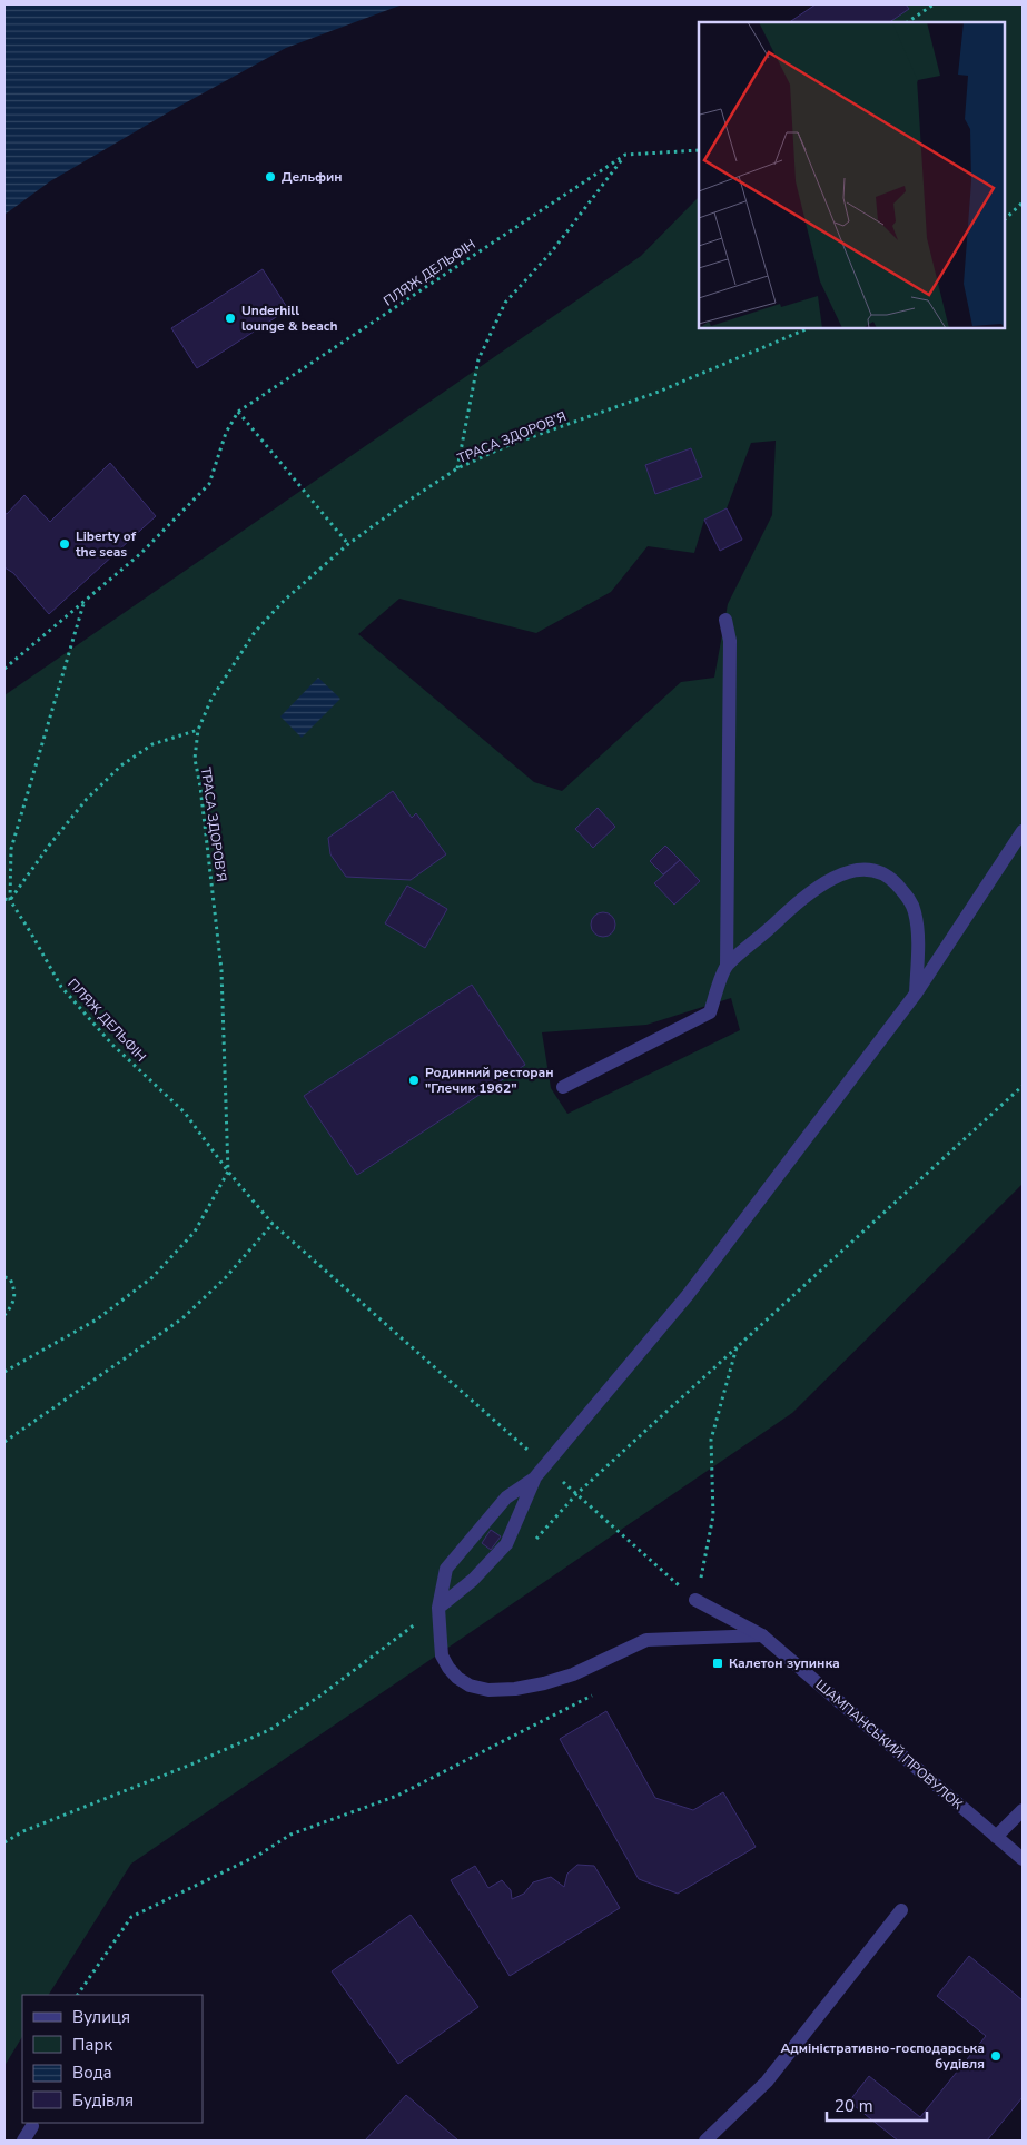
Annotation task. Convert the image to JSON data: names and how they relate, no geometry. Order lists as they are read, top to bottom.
{
  "streets": {
    "street": ["ШАМПАНСЬКИЙ ПРОВУЛОК"],
    "path": ["ПЛЯЖ ДЕЛЬФІН", "ТРАСА ЗДОРОВ’Я"]
  },
  "crossings": [
    ["ПЛЯЖ ДЕЛЬФІН", "ТРАСА ЗДОРОВ’Я"],
    ["ПЛЯЖ ДЕЛЬФІН", "ШАМПАНСЬКИЙ ПРОВУЛОК"]
  ],
  "places": {
    "other": [
      "Дельфин",
      "Underhill lounge & beach",
      "Liberty of the seas",
      "Родинний ресторан \"Глечик 1962\"",
      "Адміністративно-господарська будівля"
    ],
    "transit": ["Калетон зупинка"]
  },
  "legend": [
    "Вулиця",
    "Парк",
    "Вода",
    "Будівля"
  ],
  "scale_bar": "20 m"
}
